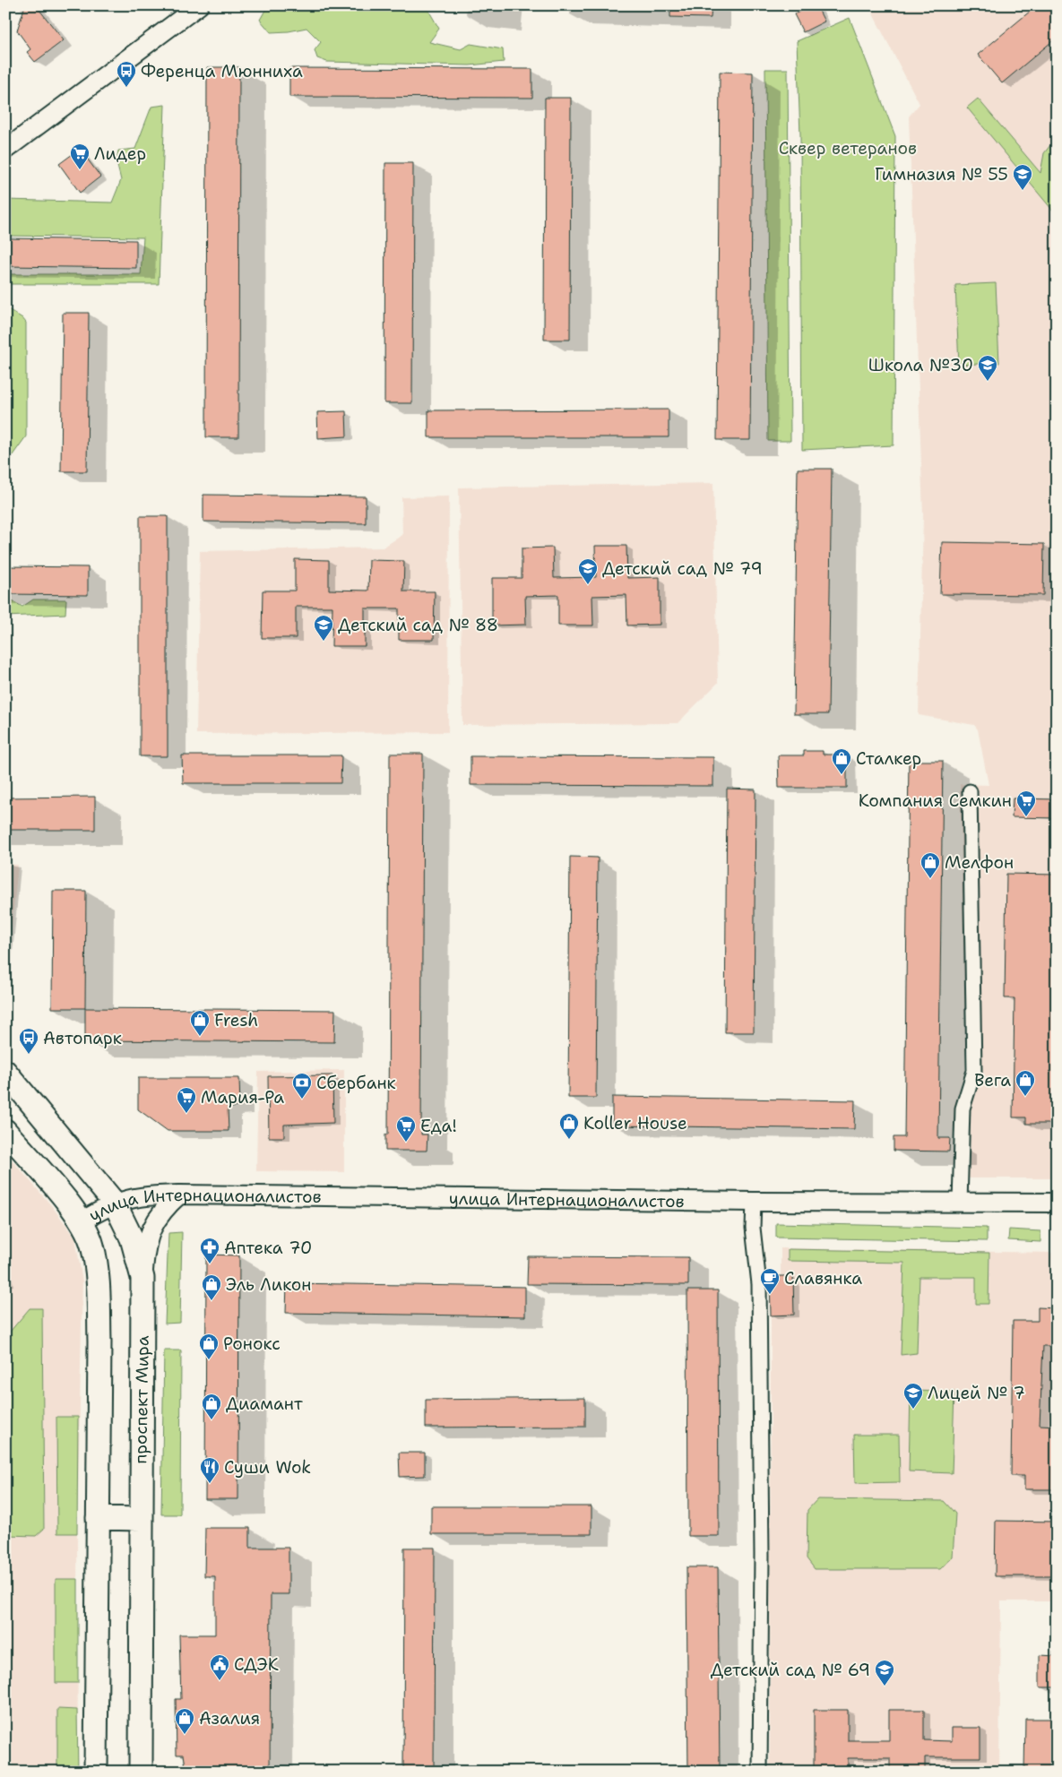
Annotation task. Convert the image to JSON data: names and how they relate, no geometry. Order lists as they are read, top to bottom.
{
  "streets": {
    "main road": ["проспект Мира"],
    "street": ["улица Интернационалистов"]
  },
  "crossings": [
    ["улица Интернационалистов", "проспект Мира"]
  ],
  "parks": ["Сквер ветеранов"],
  "places": {
    "bus stop": ["Ференца Мюнниха", "Автопарк"],
    "supermarket": [
      "Лидер",
      "Компания Семкин",
      "Мария-Ра",
      "Еда!"
    ],
    "school or university": [
      "Гимназия № 55",
      "Школа №30",
      "Детский сад № 79",
      "Детский сад № 88",
      "Лицей № 7",
      "Детский сад № 69"
    ],
    "shop": [
      "Сталкер",
      "Мелфон",
      "Fresh",
      "Вега",
      "Koller House",
      "Эль Ликон",
      "Ронокс",
      "Диамант",
      "Азалия"
    ],
    "bank": ["Сбербанк"],
    "pharmacy": ["Аптека 70"],
    "cafe": ["Славянка"],
    "restaurant": ["Суши Wok"],
    "public building": ["СДЭК"]
  }
}
